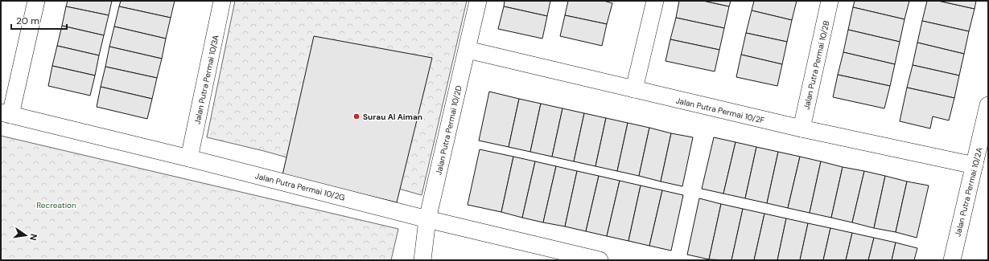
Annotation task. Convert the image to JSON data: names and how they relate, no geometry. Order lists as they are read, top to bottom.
{
  "streets": {
    "street": [
      "Jalan Putra Permai 10/2B",
      "Jalan Putra Permai 10/3A",
      "Jalan Putra Permai 10/2F",
      "Jalan Putra Permai 10/2D",
      "Jalan Putra Permai 10/2G",
      "Jalan Putra Permai 10/2A"
    ]
  },
  "crossings": [
    ["Jalan Putra Permai 10/2B", "Jalan Putra Permai 10/2F"],
    ["Jalan Putra Permai 10/3A", "Jalan Putra Permai 10/2G"],
    ["Jalan Putra Permai 10/2F", "Jalan Putra Permai 10/2D"],
    ["Jalan Putra Permai 10/2F", "Jalan Putra Permai 10/2A"],
    ["Jalan Putra Permai 10/2D", "Jalan Putra Permai 10/2G"]
  ],
  "parks": ["Recreation"],
  "places": ["Surau Al Aiman"],
  "scale_bar": "20 m",
  "north": "right"
}
